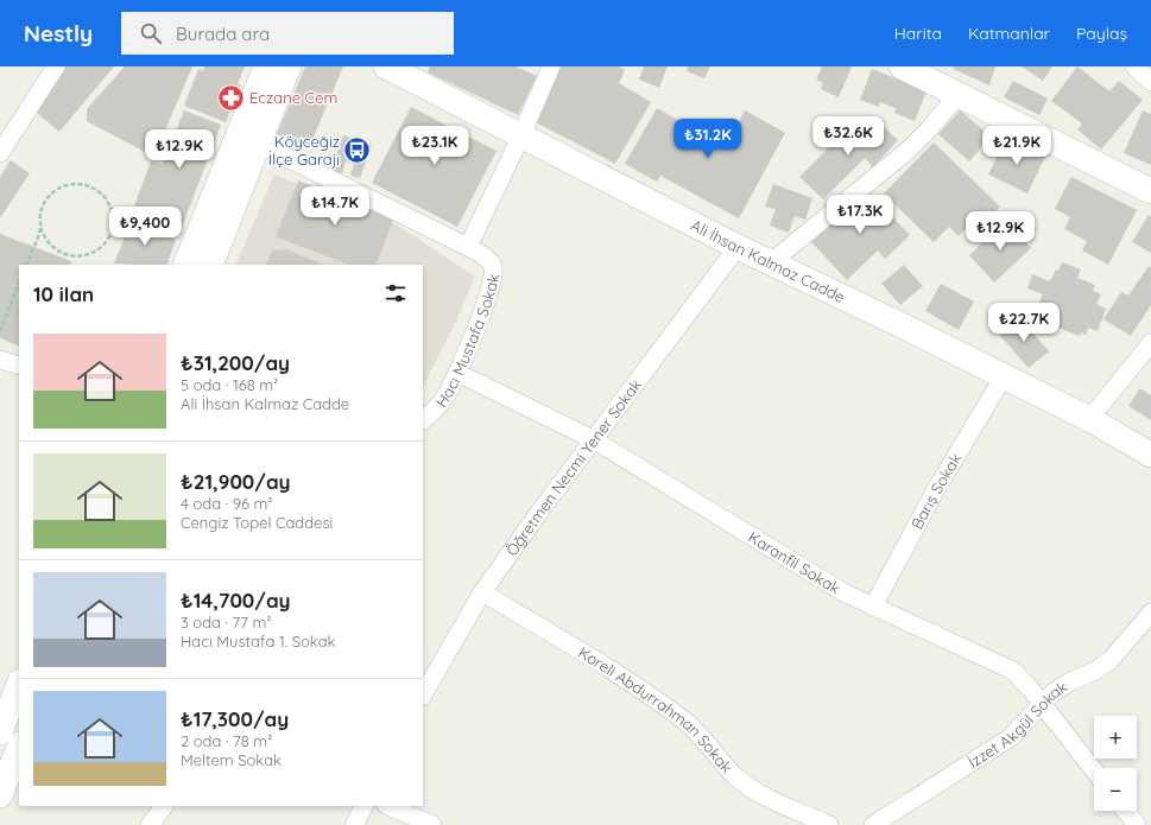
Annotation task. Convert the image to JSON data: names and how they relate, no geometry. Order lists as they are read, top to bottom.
{
  "streets": {
    "street": [
      "Ali İhsan Kalmaz Cadde",
      "Hacı Mustafa Sokak",
      "Öğretmen Necmi Yener Sokak",
      "Barış Sokak",
      "Karanfil Sokak",
      "Koreli Abdurrahman Sokak",
      "İzzet Akgül Sokak"
    ]
  },
  "crossings": [
    ["Ali İhsan Kalmaz Cadde", "Öğretmen Necmi Yener Sokak"],
    ["Ali İhsan Kalmaz Cadde", "Barış Sokak"],
    ["Hacı Mustafa Sokak", "Karanfil Sokak"],
    ["Öğretmen Necmi Yener Sokak", "Karanfil Sokak"],
    ["Öğretmen Necmi Yener Sokak", "Koreli Abdurrahman Sokak"],
    ["Barış Sokak", "Karanfil Sokak"],
    ["Karanfil Sokak", "İzzet Akgül Sokak"]
  ],
  "places": {
    "pharmacy": ["Eczane Cem"],
    "bus stop": ["Köyceğiz İlçe Garajı"]
  },
  "page": {
    "header": "Nestly",
    "search": "Burada ara",
    "nav": ["Harita", "Katmanlar", "Paylaş"],
    "price": [
      "₺32.6K",
      "₺31.2K",
      "₺23.1K",
      "₺21.9K",
      "₺12.9K",
      "₺14.7K",
      "₺17.3K",
      "₺9,400",
      "₺12.9K",
      "₺22.7K"
    ],
    "heading": "10 ilan",
    "list": [
      {
        "name": "₺31,200/ay",
        "note": "5 oda · 168 m² · Ali İhsan Kalmaz Cadde"
      },
      {
        "name": "₺21,900/ay",
        "note": "4 oda · 96 m² · Cengiz Topel Caddesi"
      },
      {
        "name": "₺14,700/ay",
        "note": "3 oda · 77 m² · Hacı Mustafa 1. Sokak"
      },
      {
        "name": "₺17,300/ay",
        "note": "2 oda · 78 m² · Meltem Sokak"
      }
    ],
    "map_buttons": ["+", "−"]
  }
}
